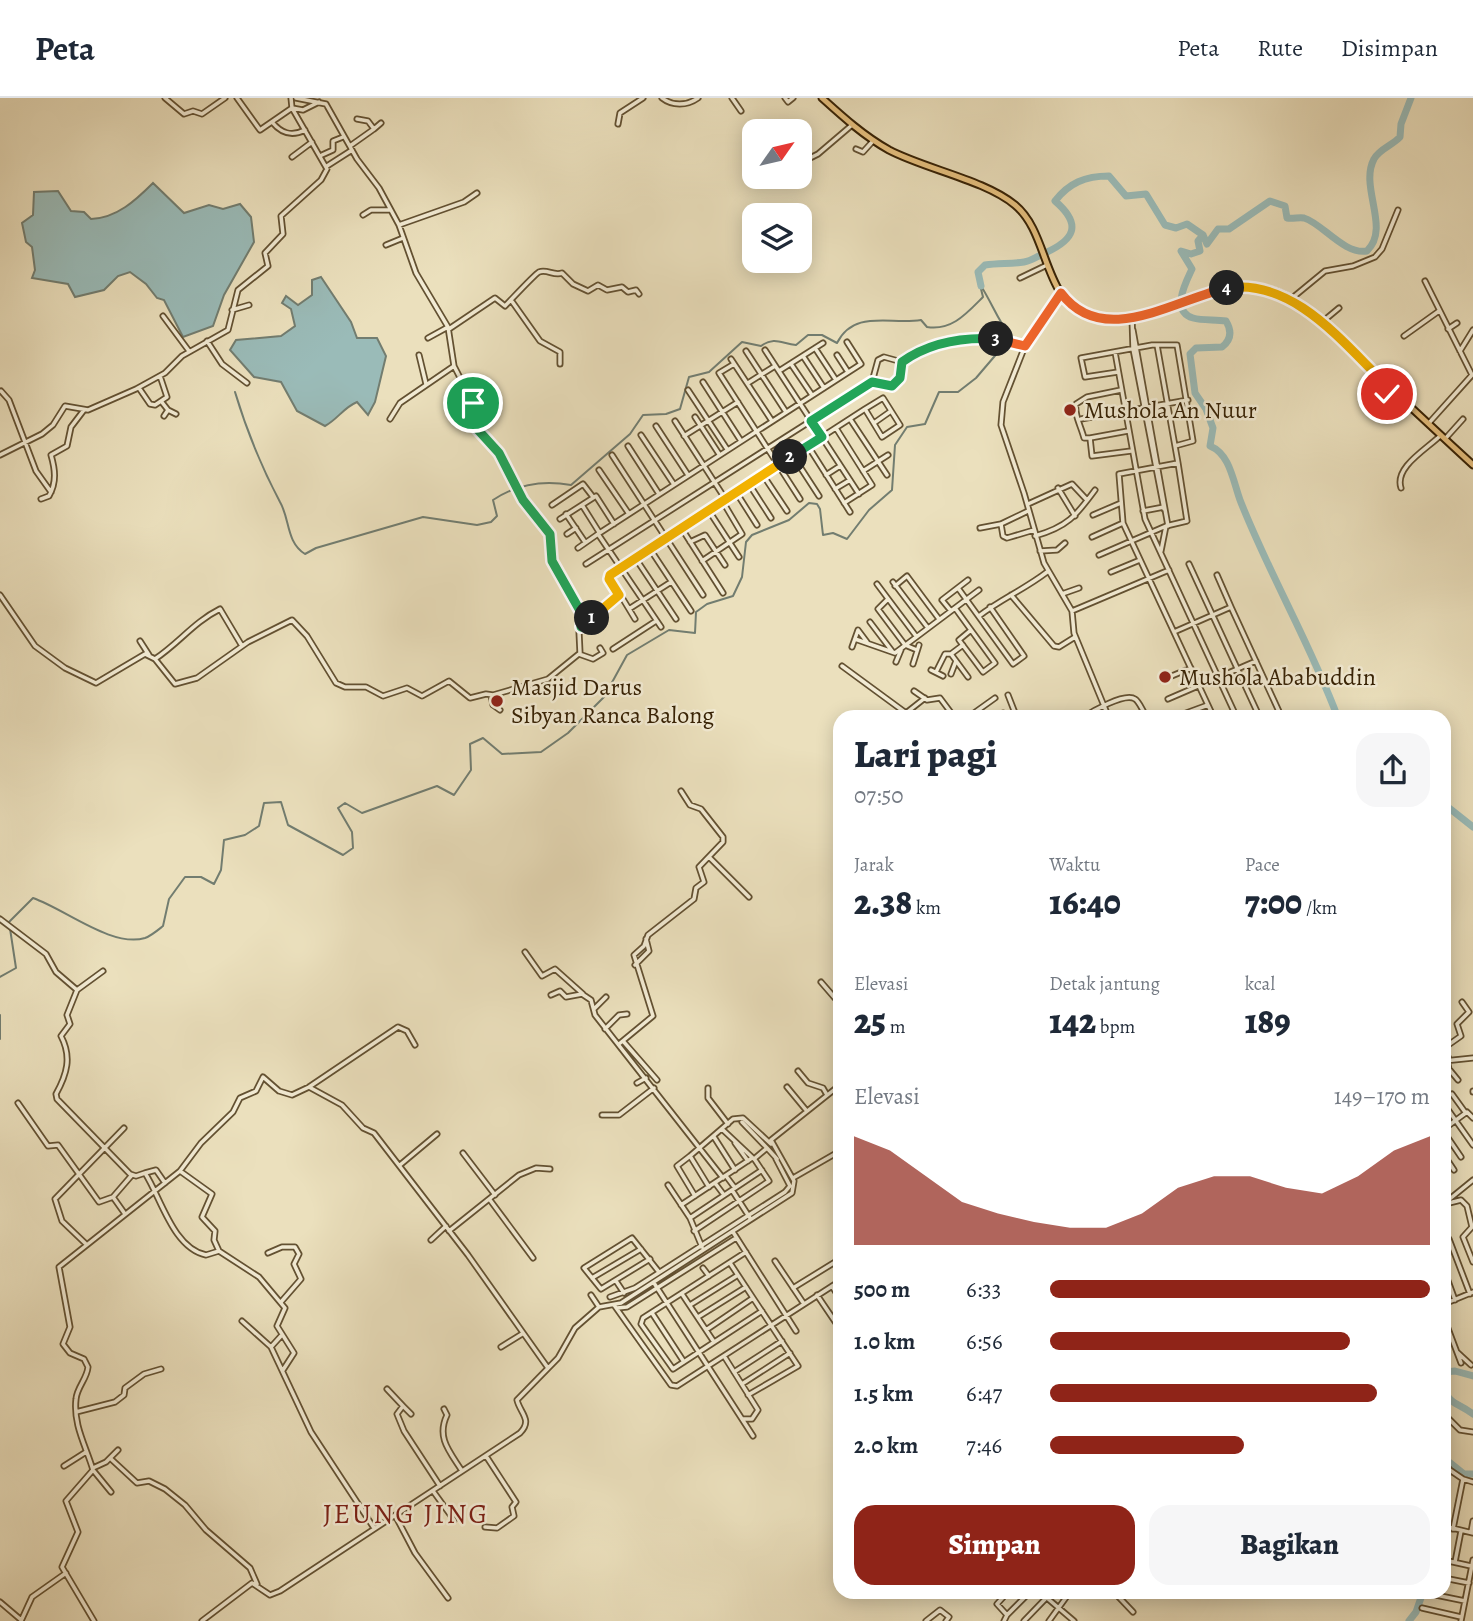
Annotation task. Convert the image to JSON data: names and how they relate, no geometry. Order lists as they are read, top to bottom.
{
  "districts": ["JEUNG JING"],
  "places": ["Mushola An Nuur", "Mushola Ababuddin", "Masjid Darus Sibyan Ranca Balong"],
  "north": "top right",
  "page": {
    "header": "Peta",
    "nav": ["Peta", "Rute", "Disimpan"],
    "pins": [
      "4",
      "3",
      "2",
      "1"
    ],
    "heading": ["Lari pagi", "07:50"],
    "stats": [
      ["Jarak", "2.38 km"],
      ["Waktu", "16:40"],
      ["Pace", "7:00 /km"],
      ["Elevasi", "25 m"],
      ["Detak jantung", "142 bpm"],
      ["kcal", "189"]
    ],
    "chart": ["Elevasi", "149–170 m"],
    "list": [
      {
        "name": "500 m",
        "note": "6:33"
      },
      {
        "name": "1.0 km",
        "note": "6:56"
      },
      {
        "name": "1.5 km",
        "note": "6:47"
      },
      {
        "name": "2.0 km",
        "note": "7:46"
      }
    ],
    "buttons": ["Simpan", "Bagikan"]
  }
}
